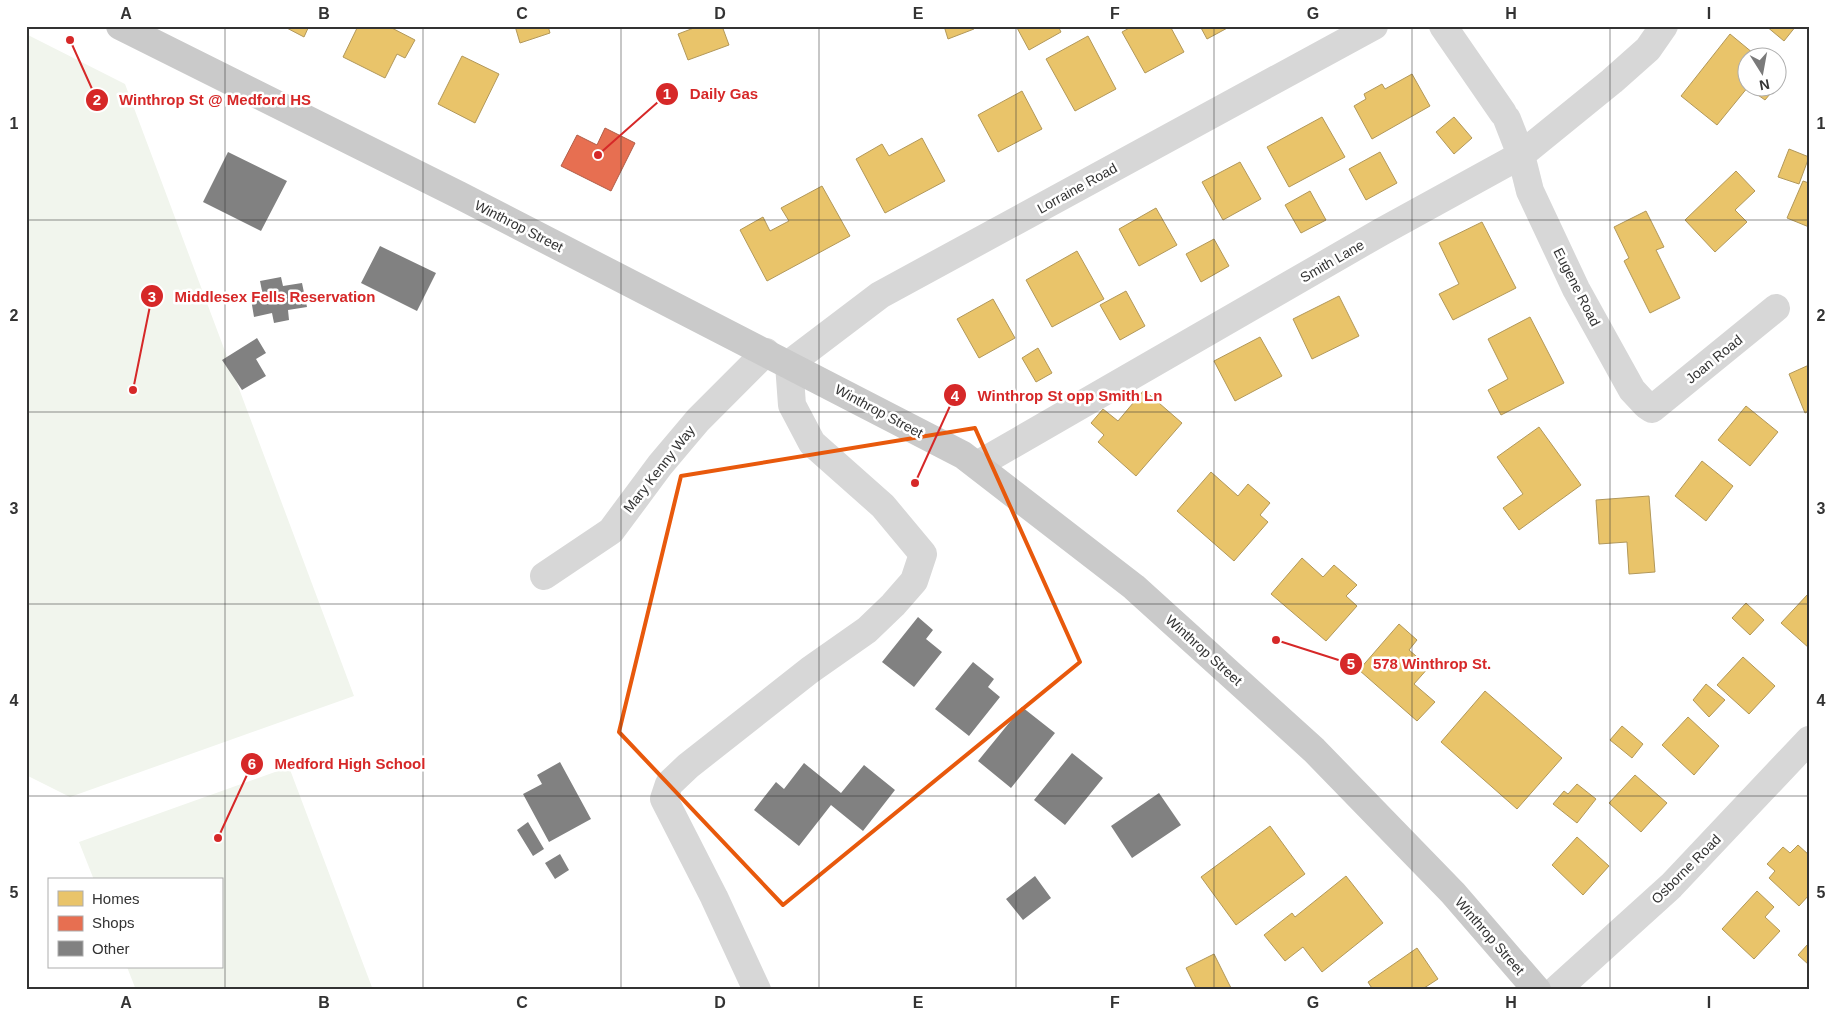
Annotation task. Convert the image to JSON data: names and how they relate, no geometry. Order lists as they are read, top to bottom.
{
  "streets": {
    "main road": ["Winthrop Street"],
    "street": [
      "Lorraine Road",
      "Smith Lane",
      "Eugene Road",
      "Joan Road",
      "Mary Kenny Way",
      "Osborne Road"
    ]
  },
  "crossings": [
    ["Lorraine Road", "Winthrop Street"],
    ["Lorraine Road", "Mary Kenny Way"],
    ["Winthrop Street", "Smith Lane"],
    ["Winthrop Street", "Mary Kenny Way"],
    ["Smith Lane", "Eugene Road"],
    ["Eugene Road", "Joan Road"]
  ],
  "places": [
    "Winthrop St @ Medford HS",
    "Daily Gas",
    "Middlesex Fells Reservation",
    "Winthrop St opp Smith Ln",
    "578 Winthrop St.",
    "Medford High School"
  ],
  "legend": ["Homes", "Shops", "Other"],
  "north": "bottom",
  "grid": {
    "columns": [
      "A",
      "B",
      "C",
      "D",
      "E",
      "F",
      "G",
      "H",
      "I"
    ],
    "rows": [
      "1",
      "2",
      "3",
      "4",
      "5"
    ]
  }
}
